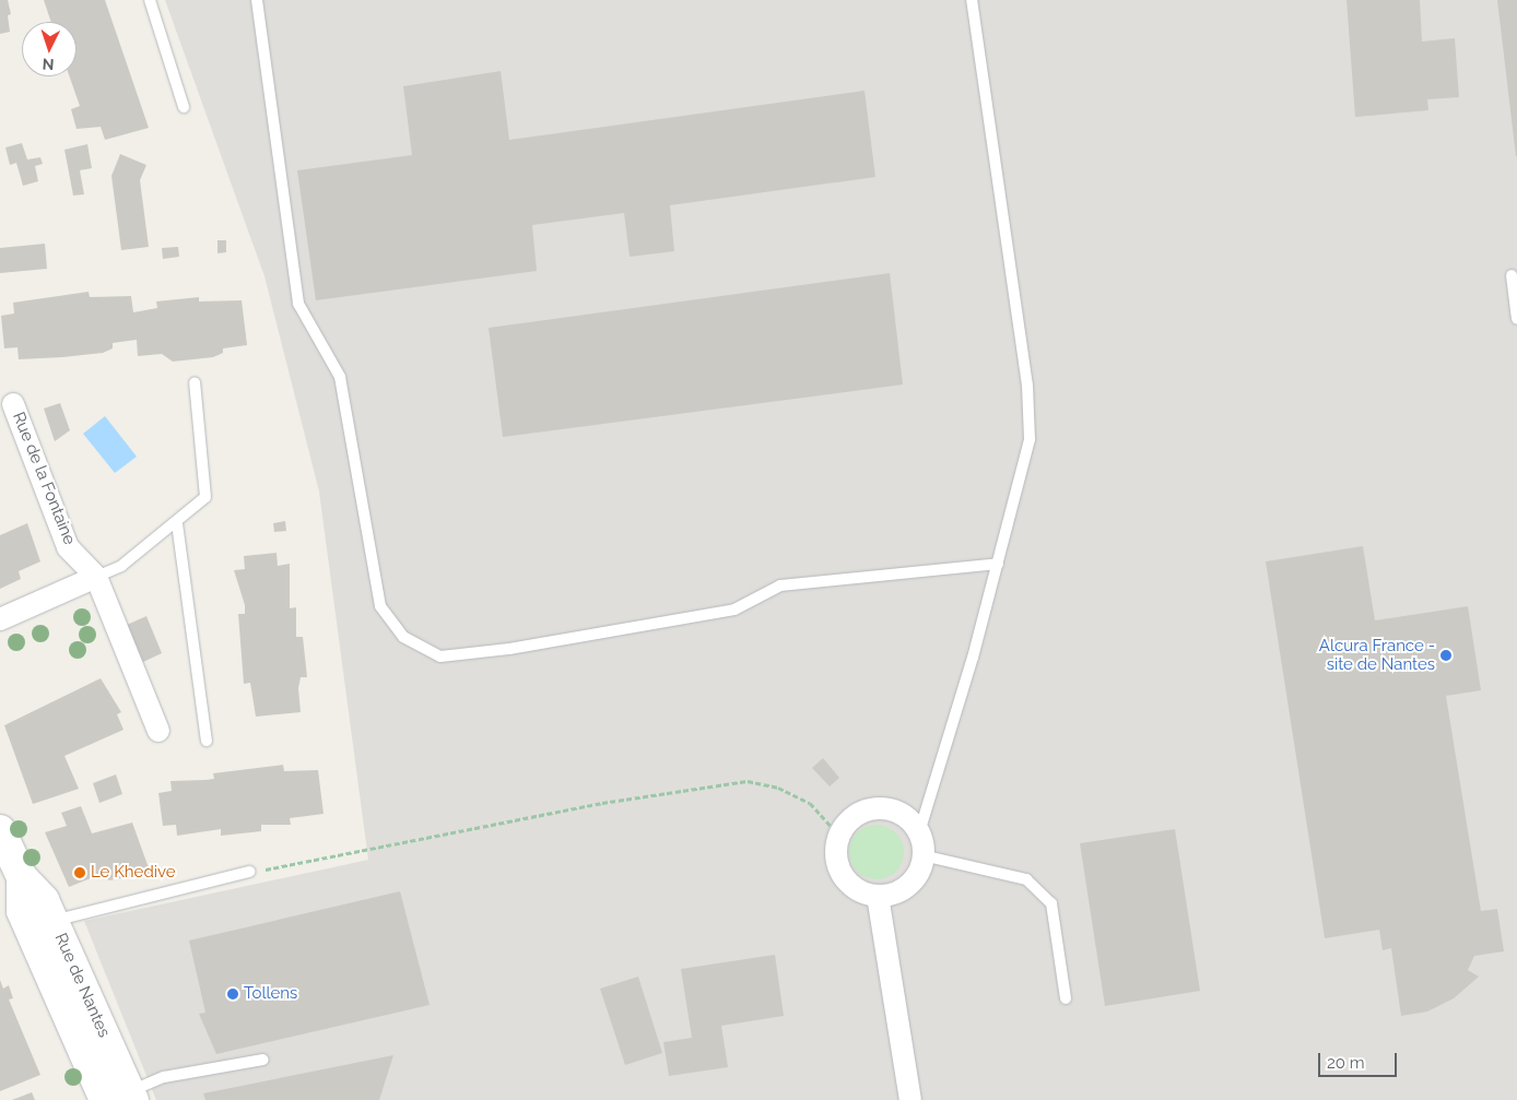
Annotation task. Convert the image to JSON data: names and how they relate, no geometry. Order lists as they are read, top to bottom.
{
  "streets": {
    "main road": ["Rue de Nantes"],
    "street": ["Rue de la Fontaine"]
  },
  "places": ["Alcura France - site de Nantes", "Le Khedive", "Tollens"],
  "scale_bar": "20 m",
  "north": "bottom"
}
